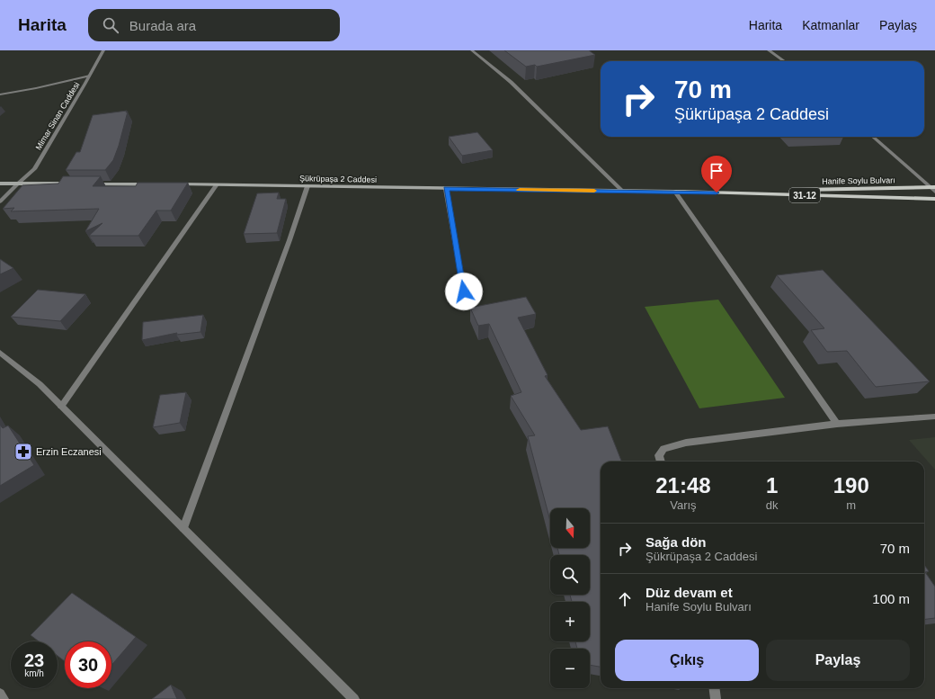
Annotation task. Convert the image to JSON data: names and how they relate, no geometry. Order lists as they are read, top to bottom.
{
  "streets": {
    "main road": ["Şükrüpaşa 2 Caddesi", "Hanife Soylu Bulvarı", "31-12"],
    "street": ["Mimar Sinan Caddesi"]
  },
  "crossings": [
    ["Şükrüpaşa 2 Caddesi", "Hanife Soylu Bulvarı"]
  ],
  "places": {
    "pharmacy": ["Erzin Eczanesi"]
  },
  "north": "bottom",
  "page": {
    "header": "Harita",
    "search": "Burada ara",
    "nav": ["Harita", "Katmanlar", "Paylaş"],
    "turn": ["70 m", "Şükrüpaşa 2 Caddesi"],
    "eta": [
      "21:48",
      "Varış",
      "1",
      "dk",
      "190",
      "m"
    ],
    "map_buttons": ["+", "−"],
    "list": [
      {
        "name": "Sağa dön",
        "note": "Şükrüpaşa 2 Caddesi",
        "value": "70 m"
      },
      {
        "name": "Düz devam et",
        "note": "Hanife Soylu Bulvarı",
        "value": "100 m"
      }
    ],
    "buttons": ["Çıkış", "Paylaş"],
    "speed": "23 km/h",
    "limit": "30"
  }
}
